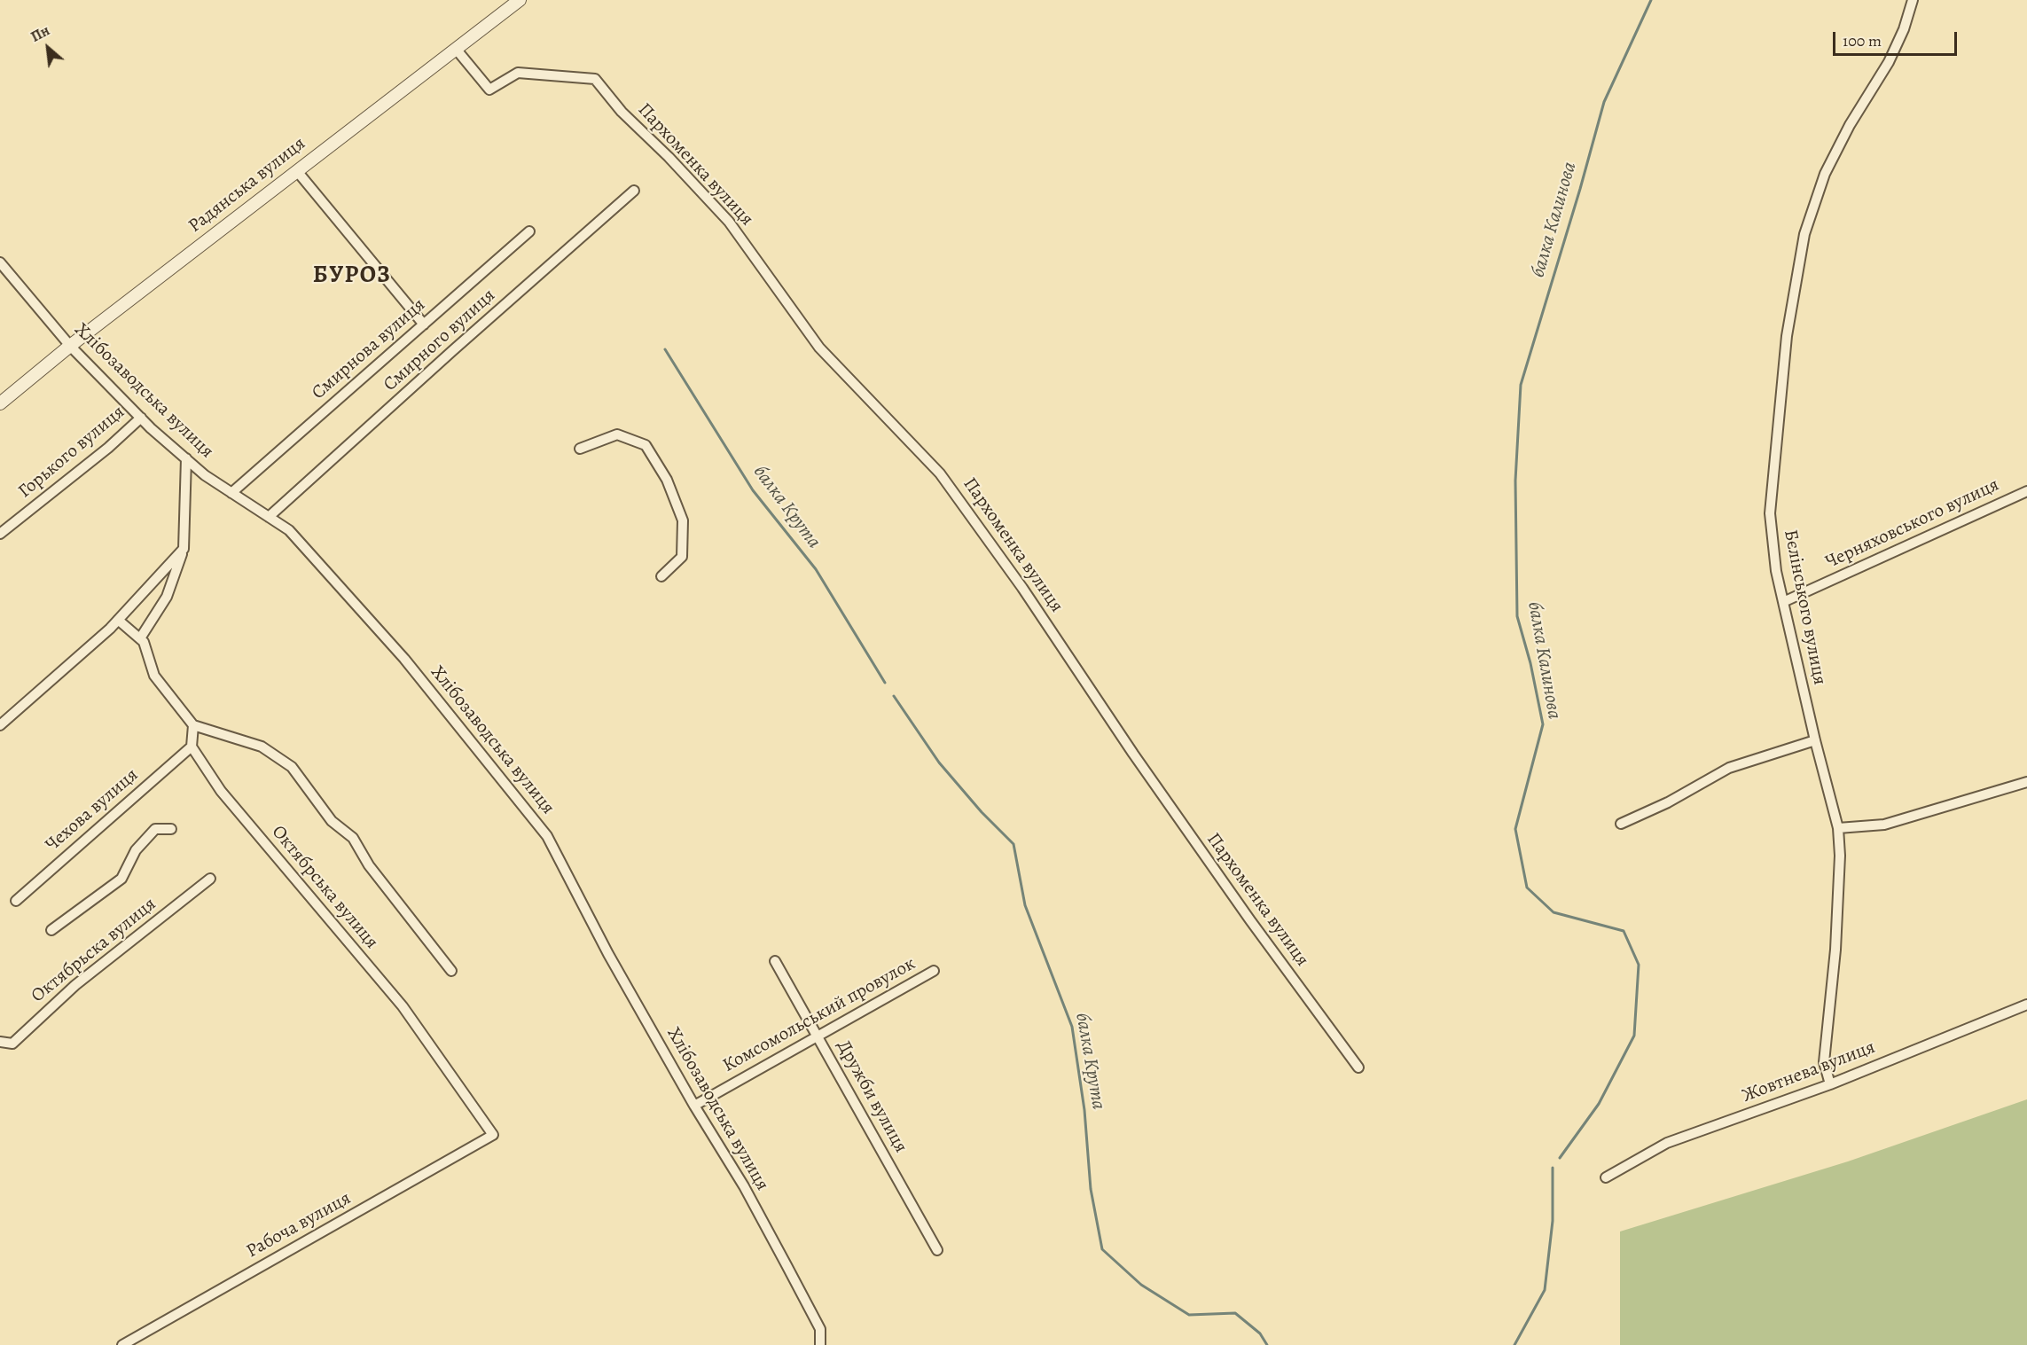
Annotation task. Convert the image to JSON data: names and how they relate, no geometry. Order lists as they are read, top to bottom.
{
  "streets": {
    "street": [
      "Пархоменка вулиця",
      "Радянська вулиця",
      "Смирного вулиця",
      "Смирнова вулиця",
      "Хлібозаводська вулиця",
      "Горького вулиця",
      "Черняховського вулиця",
      "Бєлінського вулиця",
      "Чехова вулиця",
      "Октябрська вулиця",
      "Октябрьска вулиця",
      "Комсомольський провулок",
      "Жовтнева вулиця",
      "Дружби вулиця",
      "Рабоча вулиця"
    ]
  },
  "crossings": [
    ["Пархоменка вулиця", "Радянська вулиця"],
    ["Радянська вулиця", "Хлібозаводська вулиця"],
    ["Смирного вулиця", "Хлібозаводська вулиця"],
    ["Смирнова вулиця", "Хлібозаводська вулиця"],
    ["Хлібозаводська вулиця", "Горького вулиця"],
    ["Хлібозаводська вулиця", "Комсомольський провулок"],
    ["Черняховського вулиця", "Бєлінського вулиця"],
    ["Бєлінського вулиця", "Жовтнева вулиця"],
    ["Чехова вулиця", "Октябрська вулиця"],
    ["Октябрська вулиця", "Рабоча вулиця"],
    ["Комсомольський провулок", "Дружби вулиця"]
  ],
  "districts": ["БУРОЗ"],
  "water": ["балка Калинова", "балка Крута"],
  "scale_bar": "100 m",
  "north": "top left"
}
